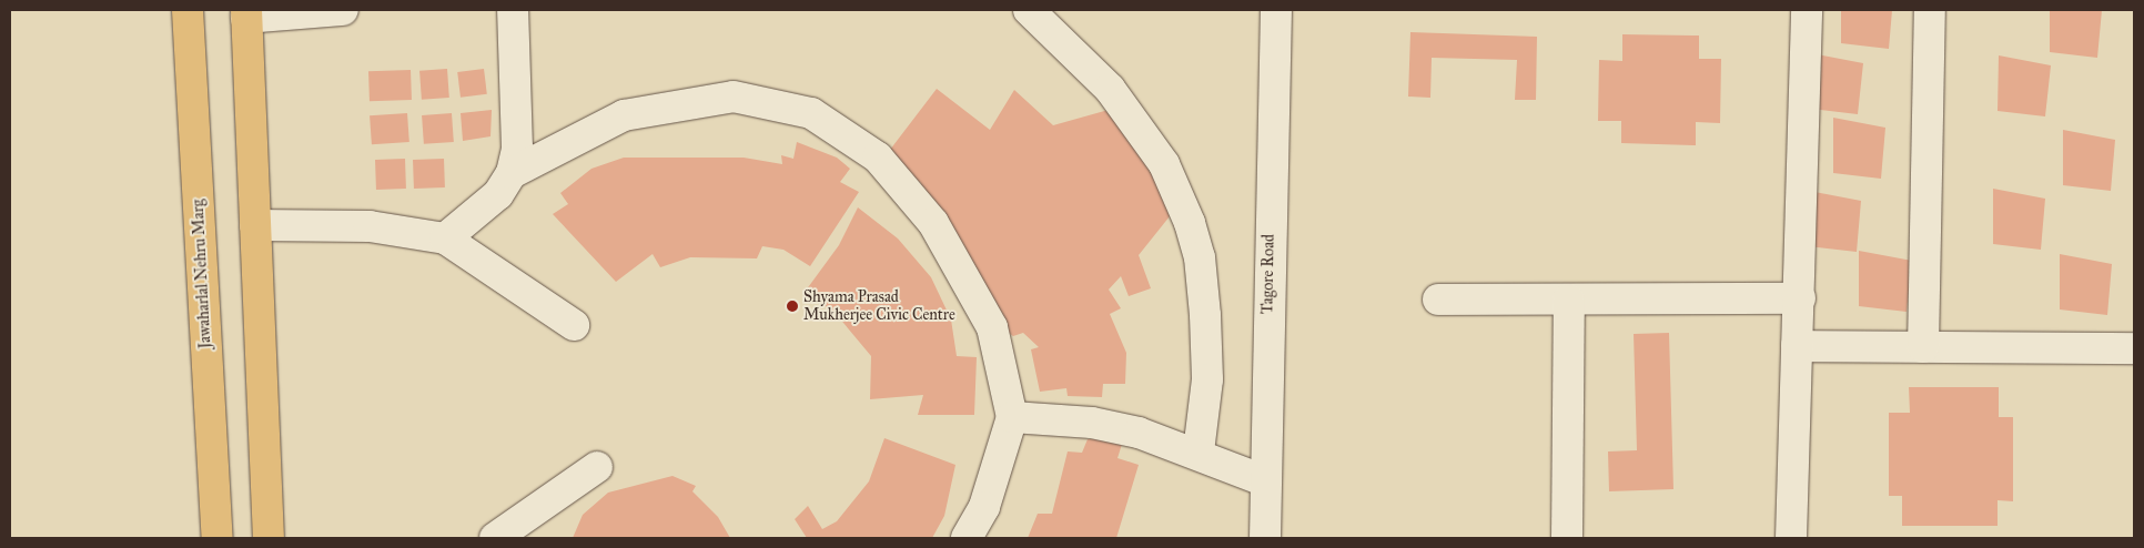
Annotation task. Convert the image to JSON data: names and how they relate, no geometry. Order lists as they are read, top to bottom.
{
  "streets": {
    "main road": ["Jawaharlal Nehru Marg"],
    "street": ["Tagore Road"]
  },
  "places": ["Shyama Prasad Mukherjee Civic Centre"]
}
